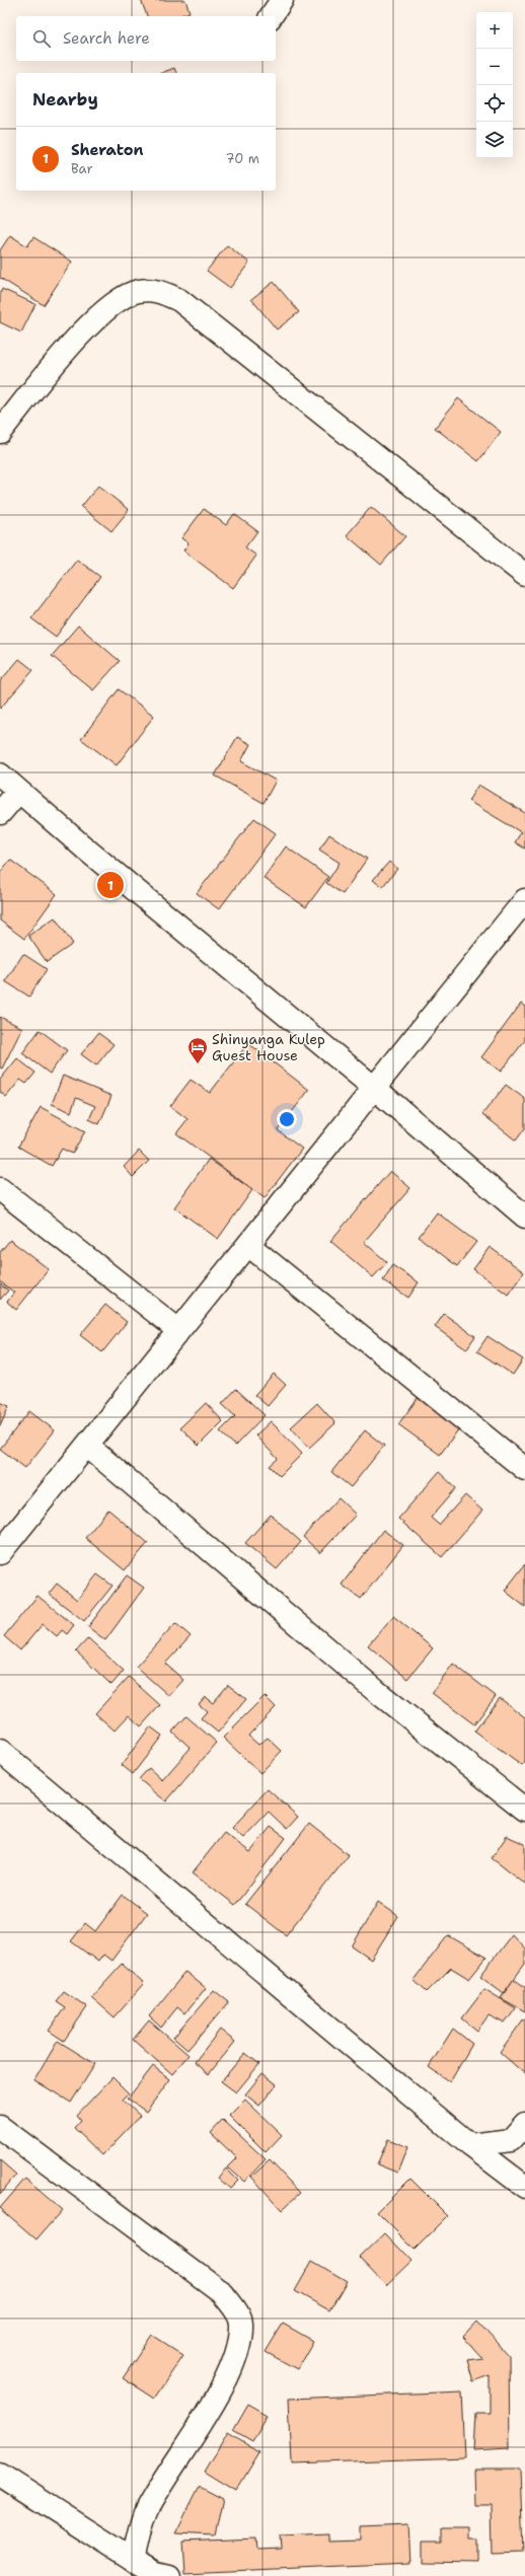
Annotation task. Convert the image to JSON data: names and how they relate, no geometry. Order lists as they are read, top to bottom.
{
  "places": {
    "hotel": ["Shinyanga Kulep Guest House"]
  },
  "page": {
    "map_buttons": ["+", "−"],
    "search": "Search here",
    "heading": "Nearby",
    "list": [
      {
        "mark": "1",
        "name": "Sheraton",
        "note": "Bar",
        "value": "70 m"
      }
    ],
    "pins": "1"
  }
}
